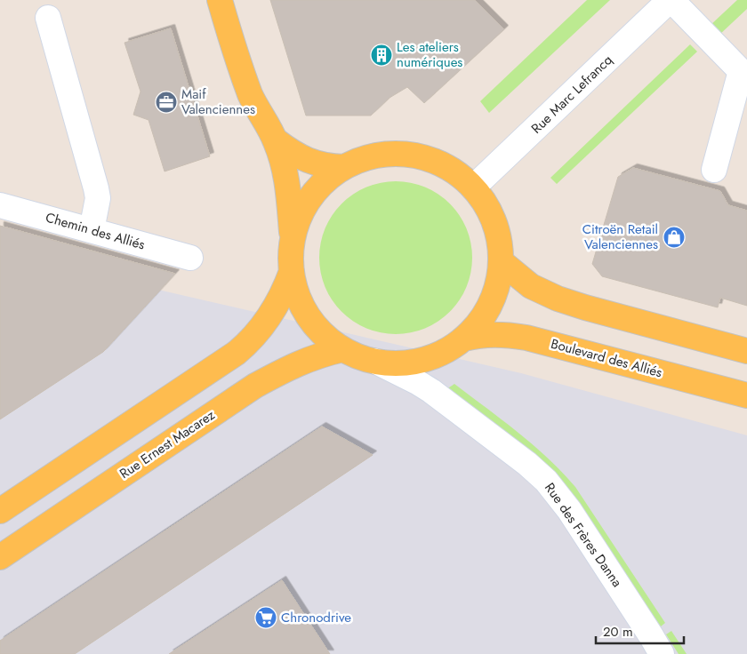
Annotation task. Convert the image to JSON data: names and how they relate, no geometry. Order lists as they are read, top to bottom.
{
  "streets": {
    "main road": ["Boulevard des Alliés", "Rue Ernest Macarez"],
    "street": ["Rue Marc Lefrancq", "Chemin des Alliés", "Rue des Frères Danna"]
  },
  "places": {
    "building": ["Les ateliers numériques"],
    "office": ["Maif Valenciennes"],
    "shop": ["Citroën Retail Valenciennes"],
    "supermarket": ["Chronodrive"]
  },
  "scale_bar": "20 m"
}
